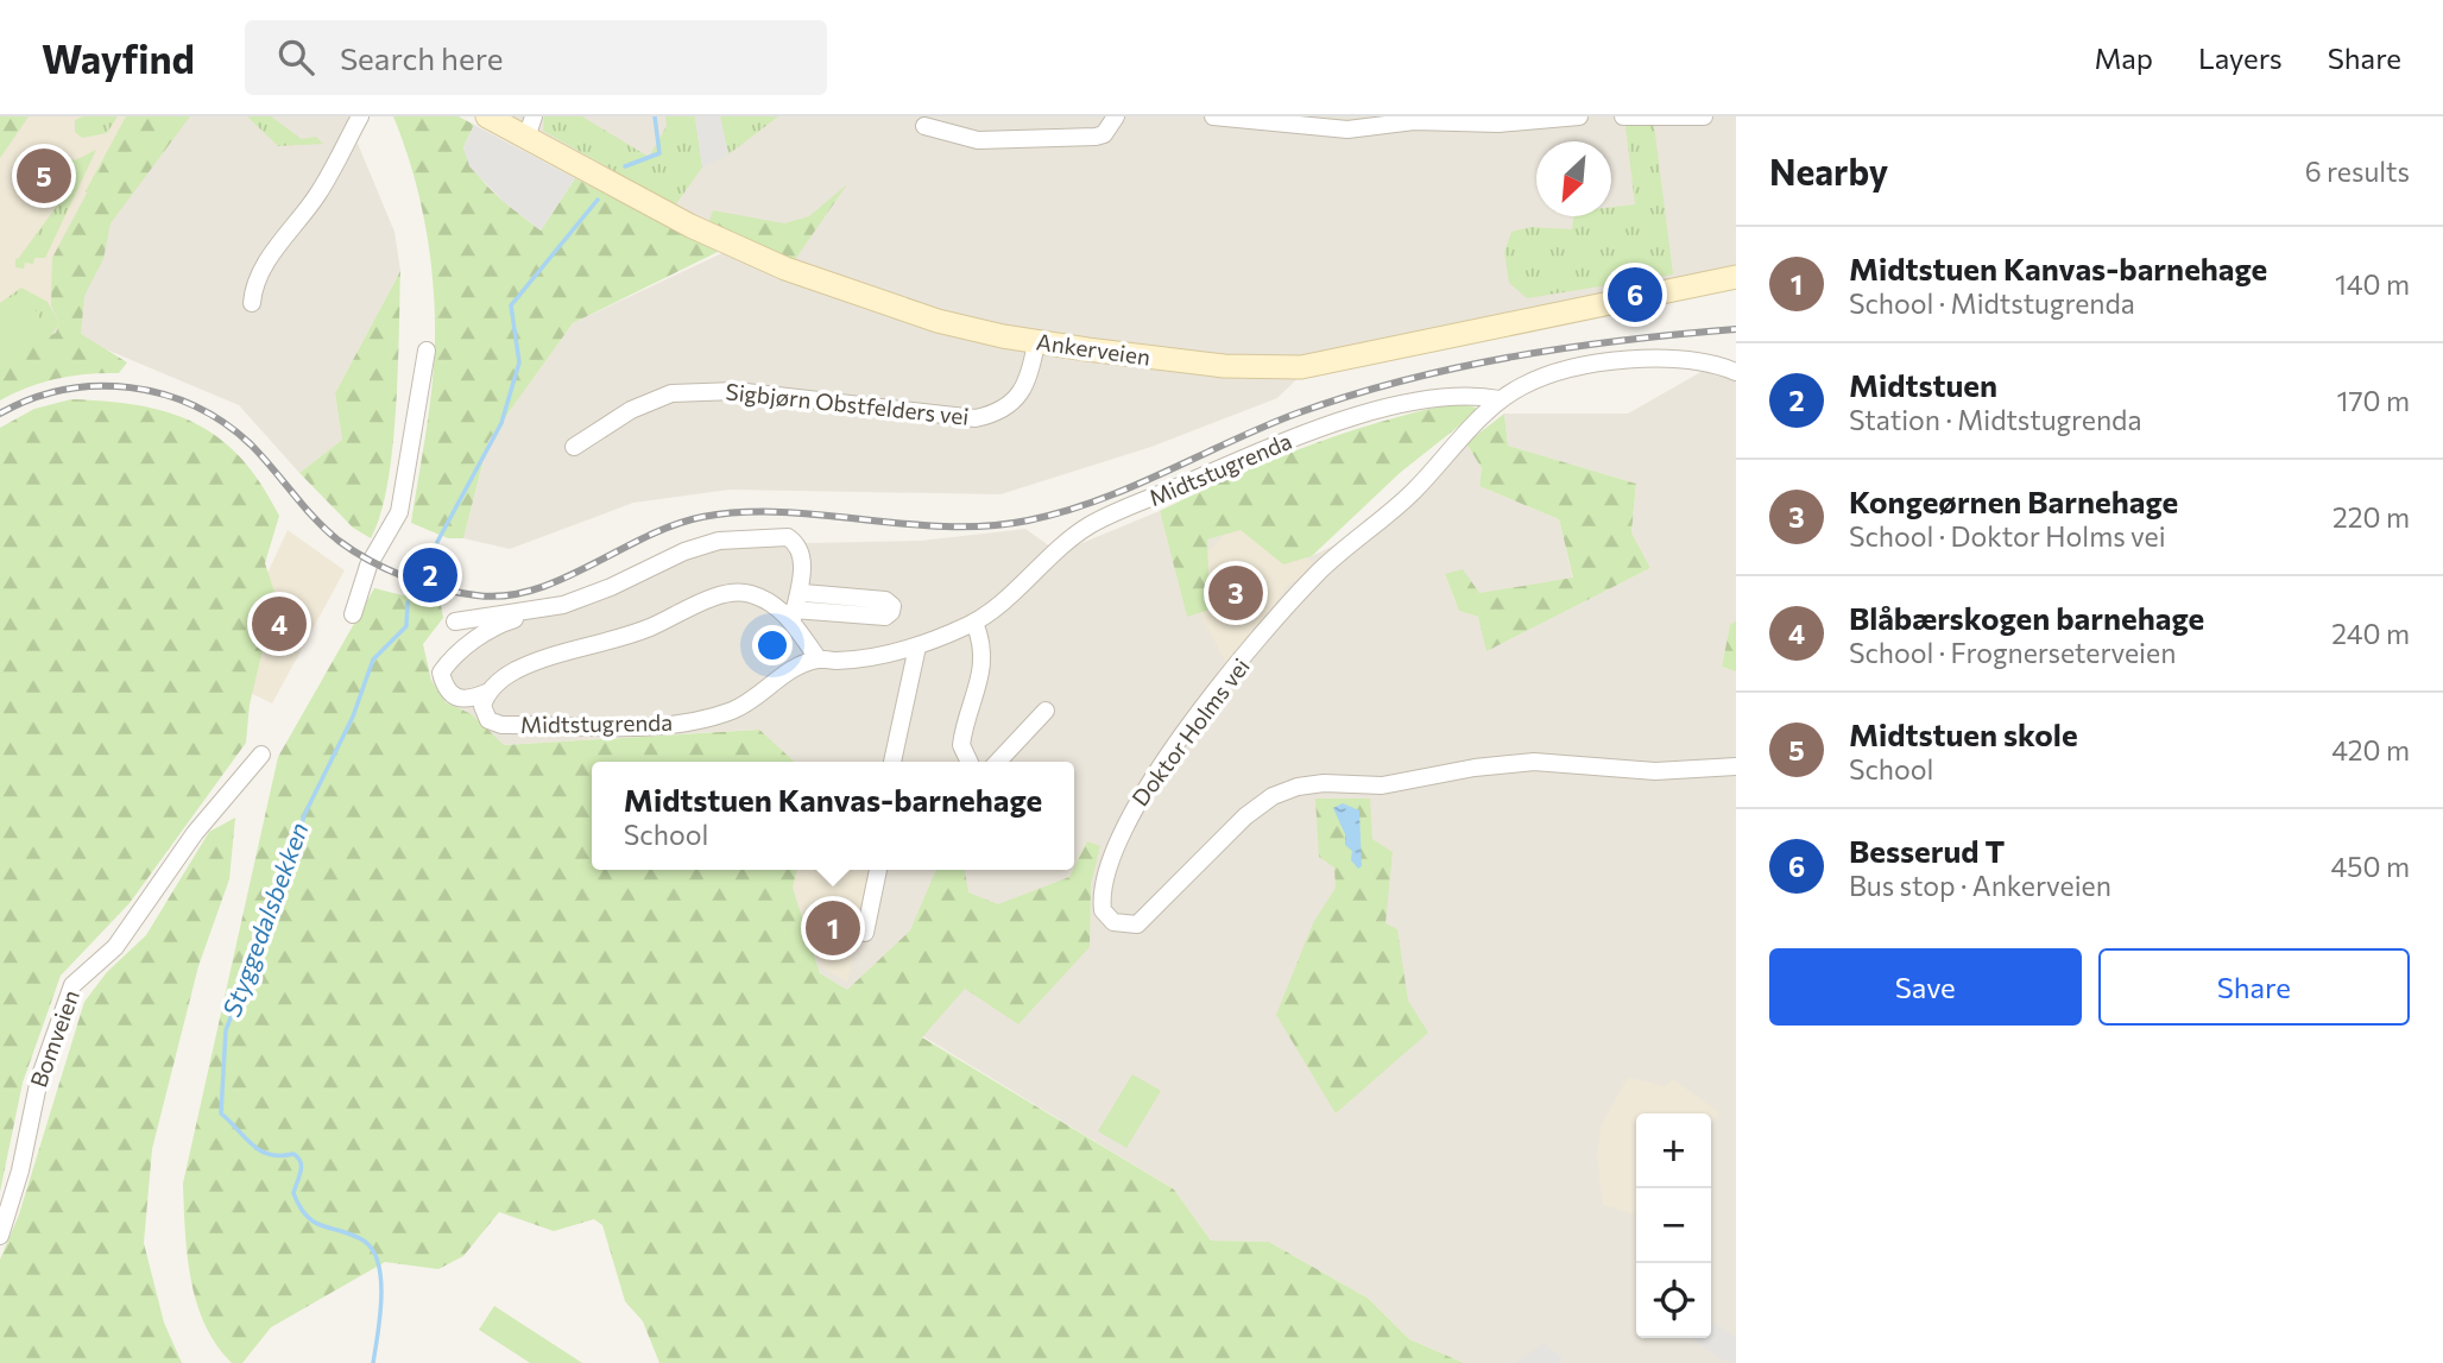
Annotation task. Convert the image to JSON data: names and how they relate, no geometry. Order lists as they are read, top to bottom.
{
  "streets": {
    "main road": ["Ankerveien"],
    "street": [
      "Sigbjørn Obstfelders vei",
      "Midtstugrenda",
      "Doktor Holms vei",
      "Bomveien"
    ]
  },
  "crossings": [
    ["Ankerveien", "Sigbjørn Obstfelders vei"],
    ["Midtstugrenda", "Doktor Holms vei"]
  ],
  "water": ["Styggedalsbekken"],
  "north": "bottom left",
  "page": {
    "header": "Wayfind",
    "search": "Search here",
    "nav": ["Map", "Layers", "Share"],
    "heading": ["Nearby", "6 results"],
    "pins": [
      "5",
      "6",
      "2",
      "3",
      "4",
      "1"
    ],
    "list": [
      {
        "mark": "1",
        "name": "Midtstuen Kanvas-barnehage",
        "note": "School · Midtstugrenda",
        "value": "140 m"
      },
      {
        "mark": "2",
        "name": "Midtstuen",
        "note": "Station · Midtstugrenda",
        "value": "170 m"
      },
      {
        "mark": "3",
        "name": "Kongeørnen Barnehage",
        "note": "School · Doktor Holms vei",
        "value": "220 m"
      },
      {
        "mark": "4",
        "name": "Blåbærskogen barnehage",
        "note": "School · Frognerseterveien",
        "value": "240 m"
      },
      {
        "mark": "5",
        "name": "Midtstuen skole",
        "note": "School",
        "value": "420 m"
      },
      {
        "mark": "6",
        "name": "Besserud T",
        "note": "Bus stop · Ankerveien",
        "value": "450 m"
      }
    ],
    "popup": ["Midtstuen Kanvas-barnehage", "School"],
    "buttons": ["Save", "Share"],
    "map_buttons": ["+", "−"]
  }
}
